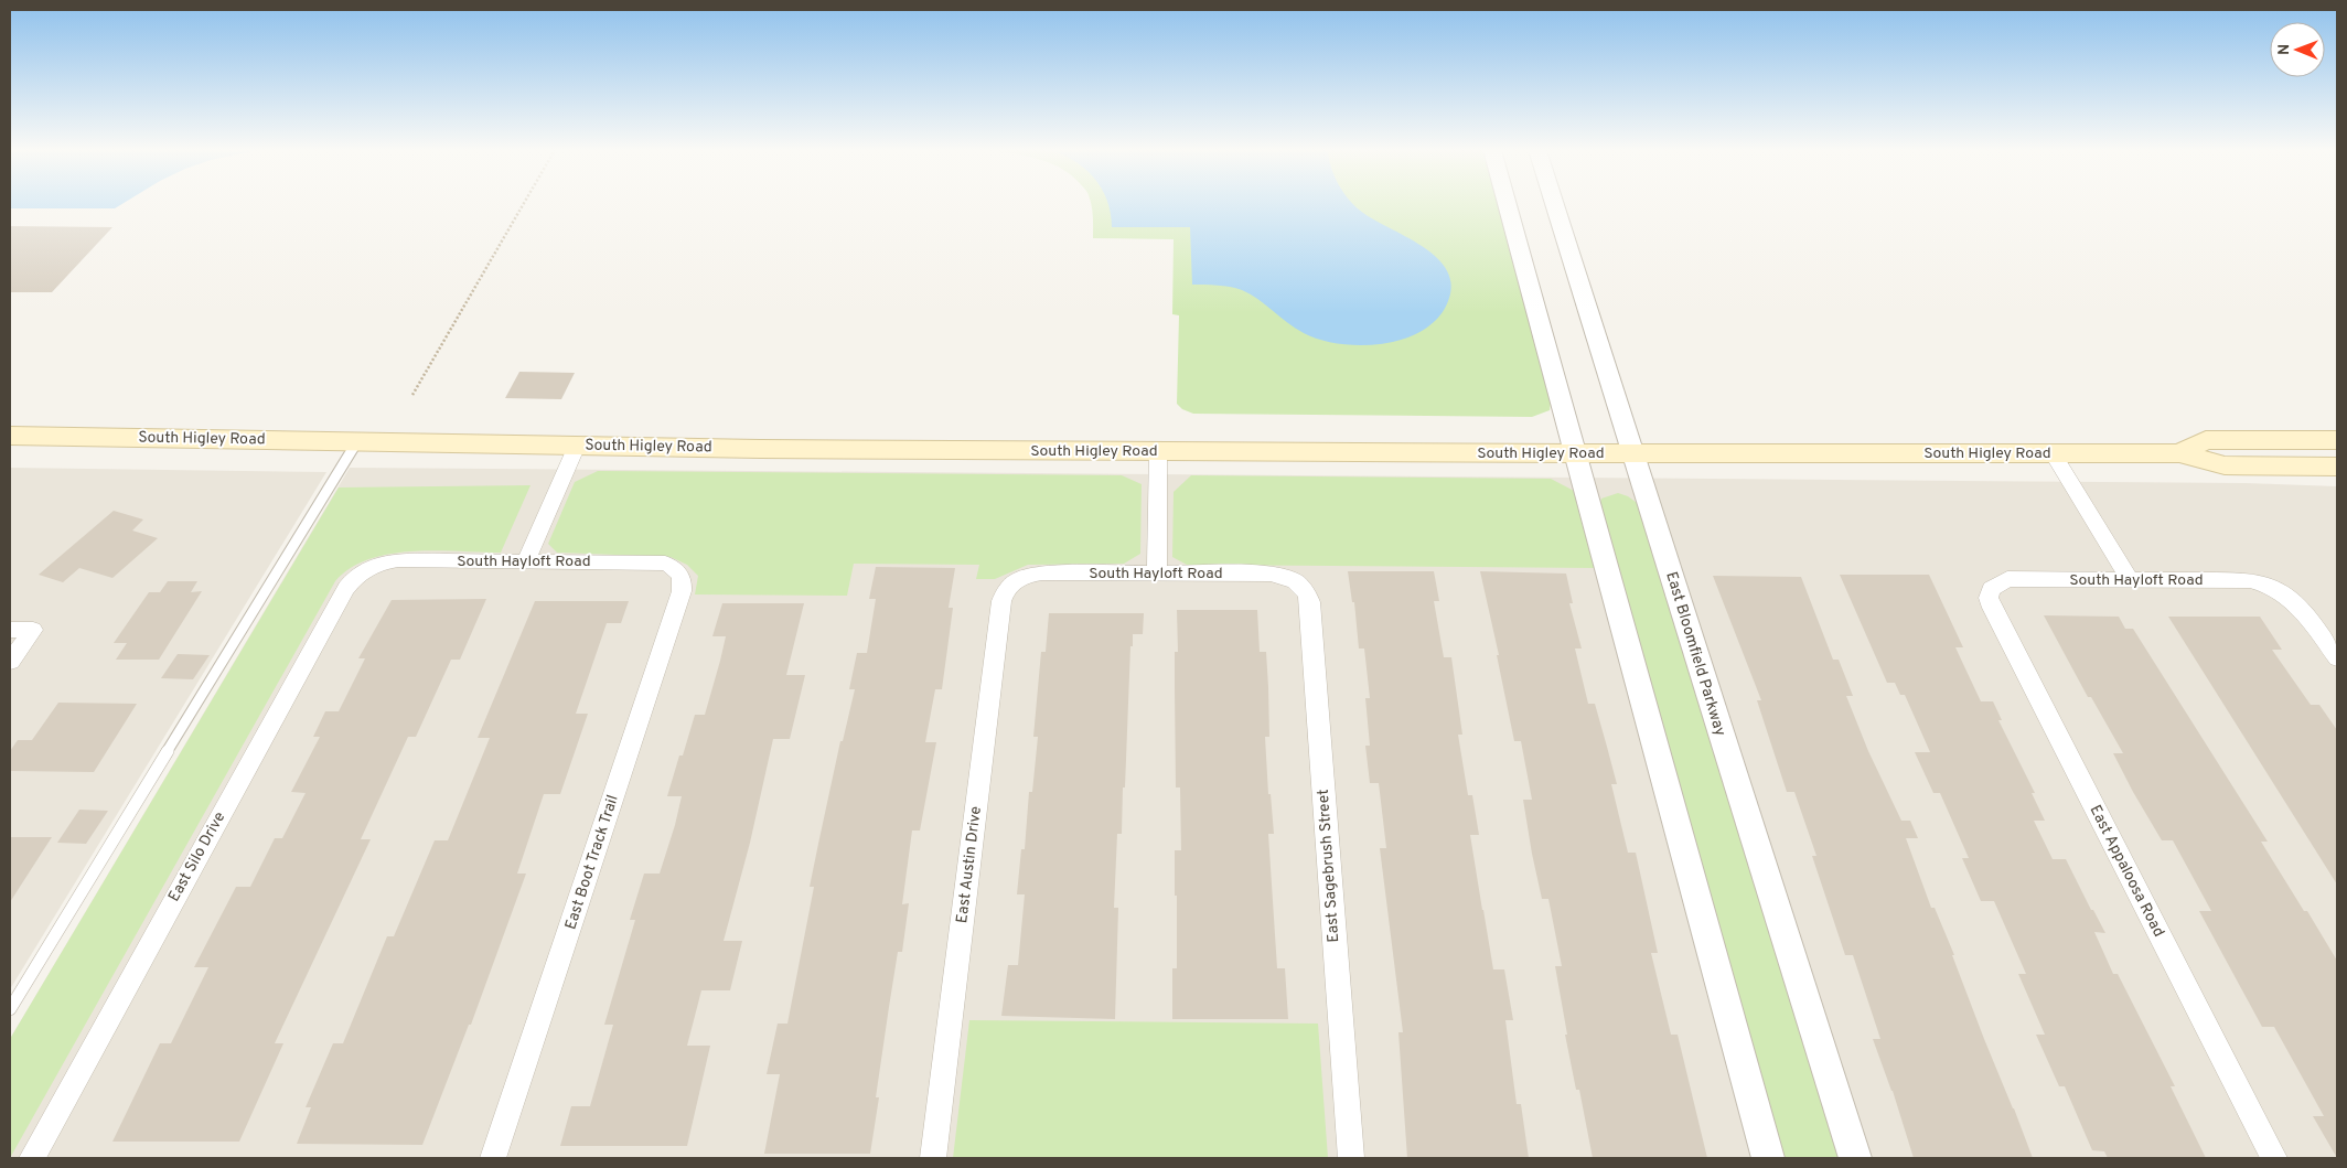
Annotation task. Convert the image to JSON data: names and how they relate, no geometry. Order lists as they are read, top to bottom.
{
  "streets": {
    "main road": ["South Higley Road"],
    "street": [
      "South Hayloft Road",
      "East Bloomfield Parkway",
      "East Silo Drive",
      "East Boot Track Trail",
      "East Austin Drive",
      "East Sagebrush Street",
      "East Appaloosa Road"
    ]
  },
  "crossings": [
    ["South Higley Road", "East Bloomfield Parkway"],
    ["South Hayloft Road", "East Silo Drive"],
    ["South Hayloft Road", "East Boot Track Trail"],
    ["South Hayloft Road", "East Austin Drive"],
    ["South Hayloft Road", "East Sagebrush Street"],
    ["South Hayloft Road", "East Appaloosa Road"]
  ],
  "north": "left"
}
